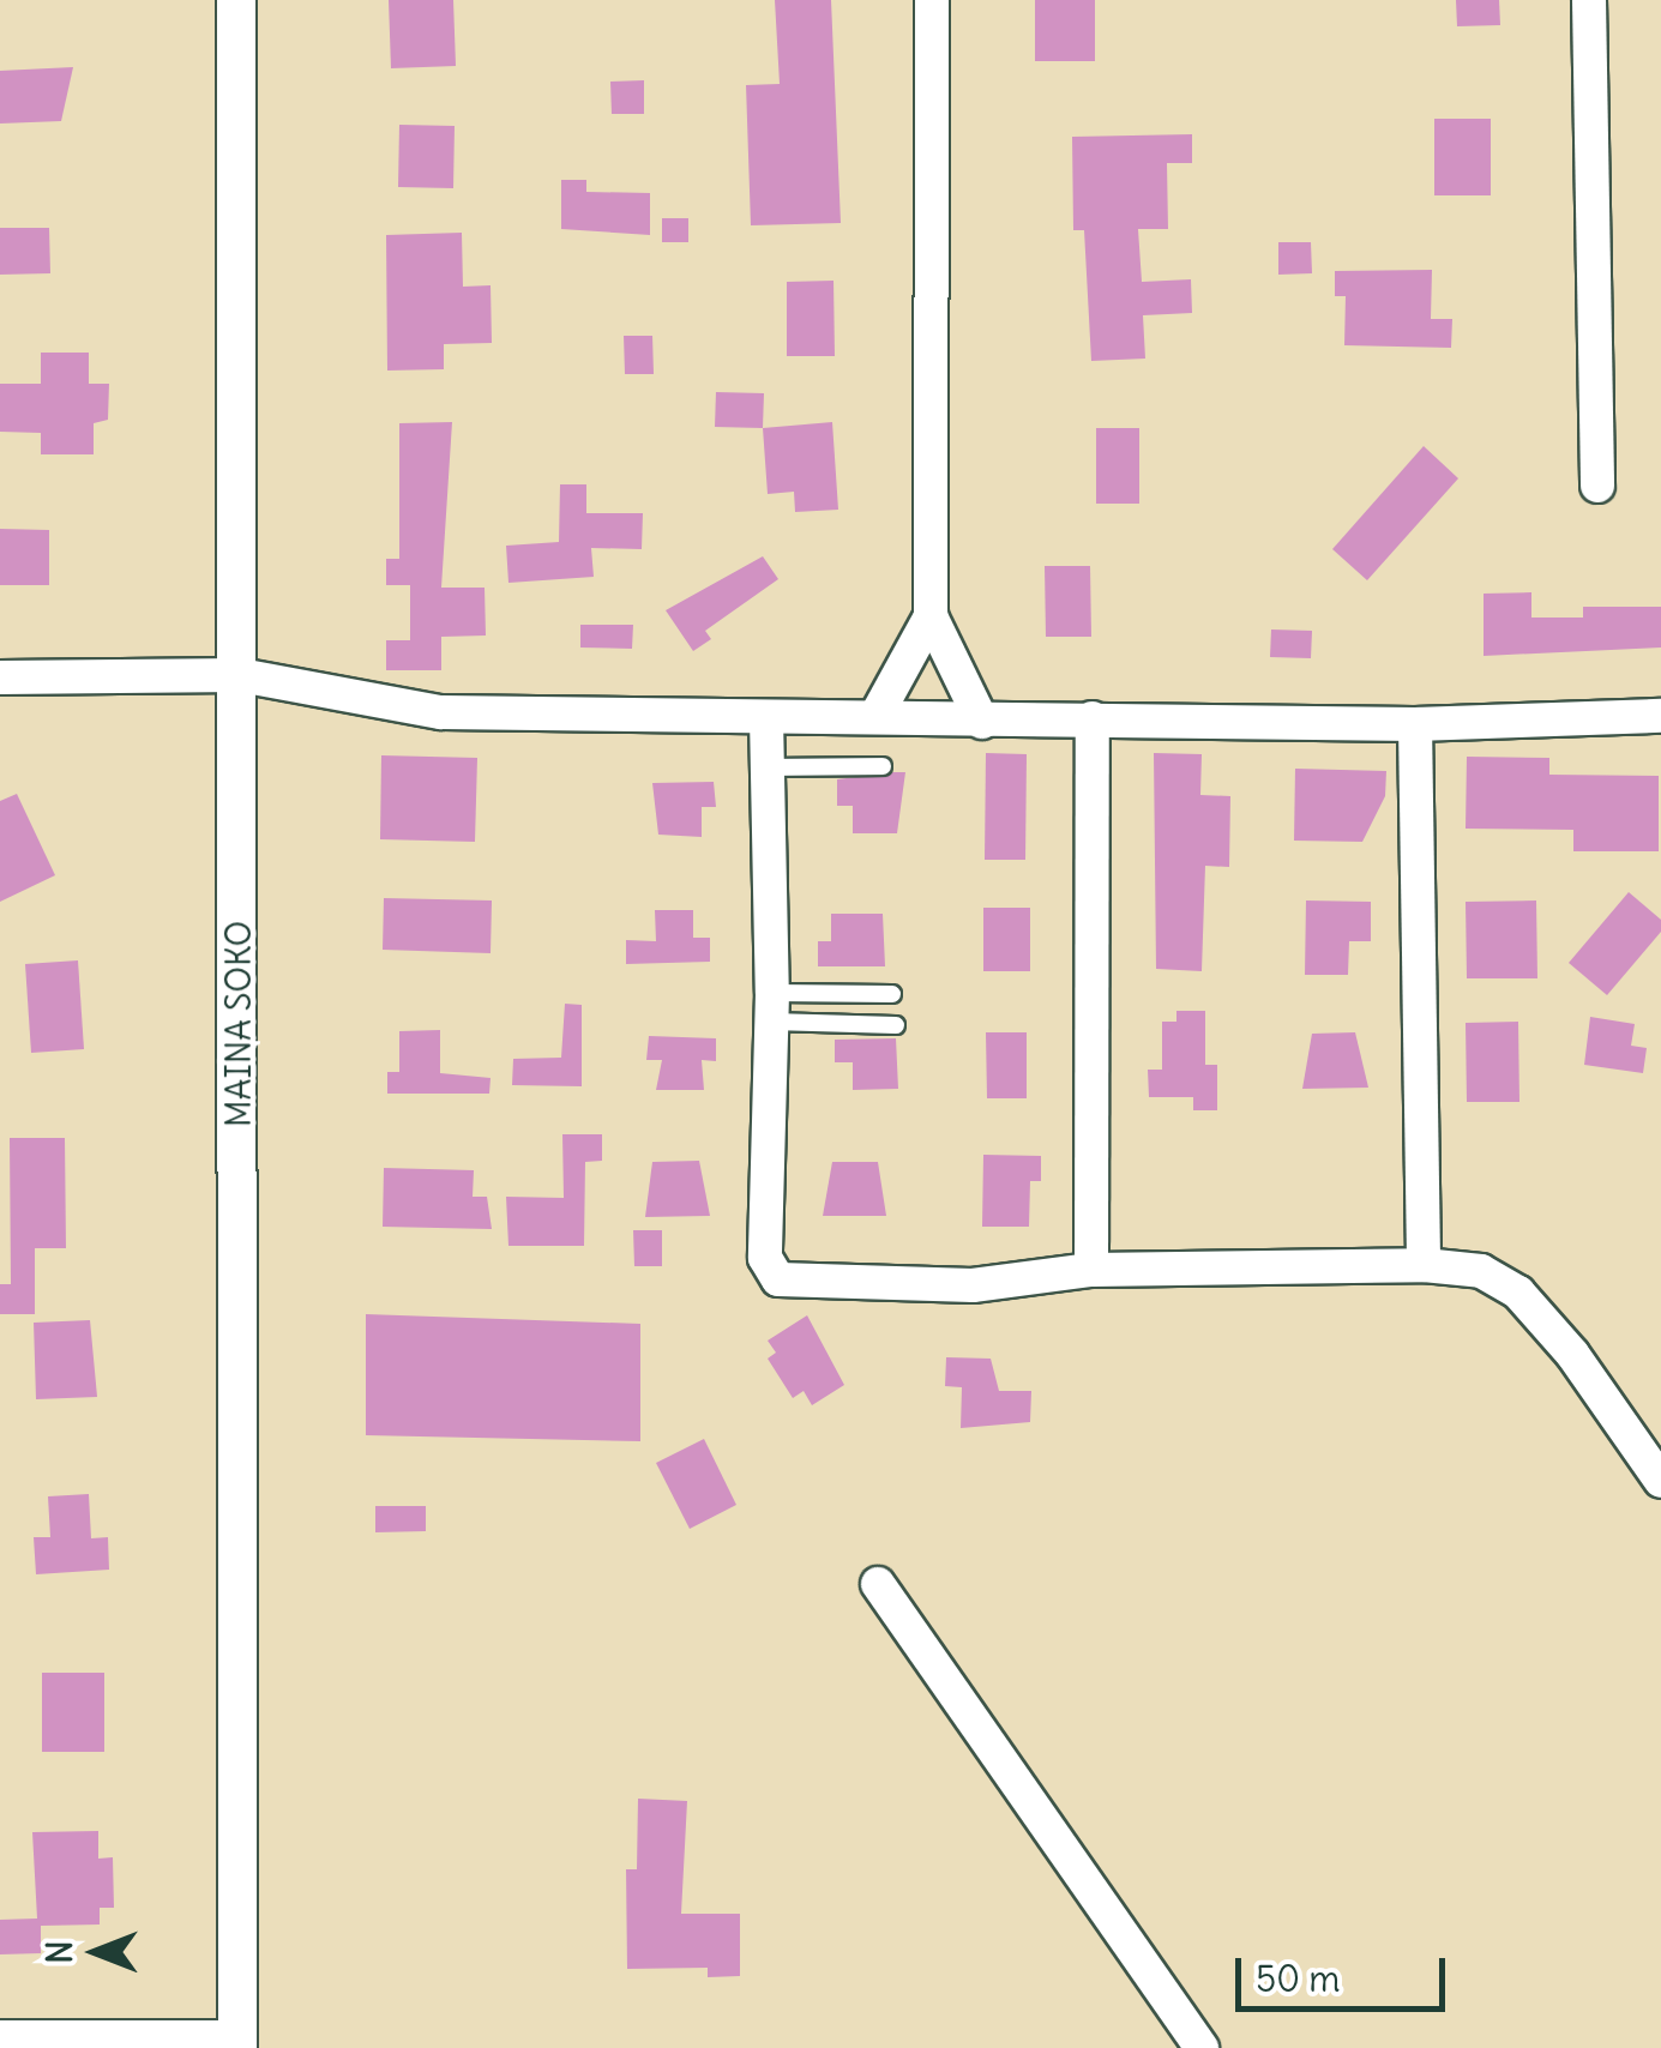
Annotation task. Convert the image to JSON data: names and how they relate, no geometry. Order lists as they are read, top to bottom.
{
  "streets": {
    "street": ["MAINA SOKO"]
  },
  "scale_bar": "50 m",
  "north": "left"
}
